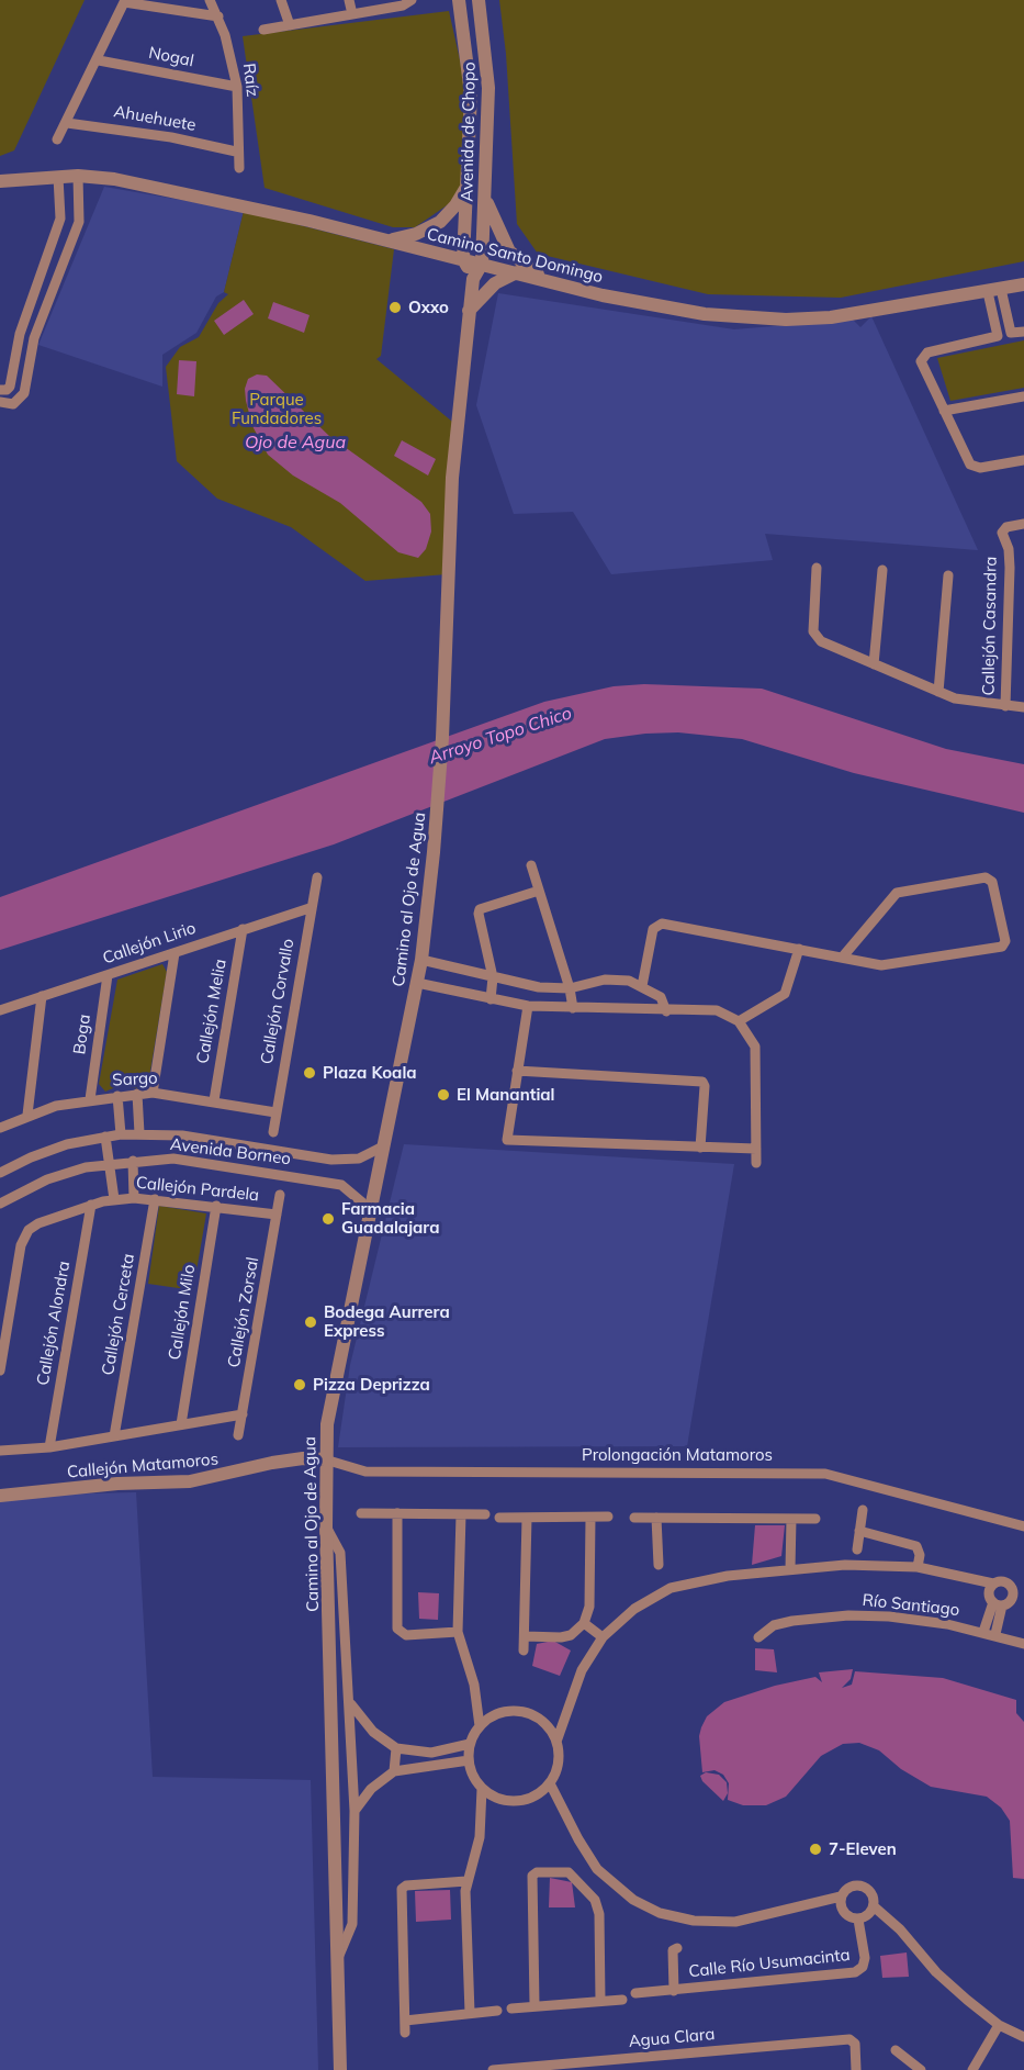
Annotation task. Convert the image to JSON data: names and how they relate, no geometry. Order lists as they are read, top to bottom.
{
  "streets": {
    "street": [
      "Nogal",
      "Raíz",
      "Ahuehuete",
      "Avenida de Chopo",
      "Camino Santo Domingo",
      "Callejón Casandra",
      "Camino al Ojo de Agua",
      "Callejón Lirio",
      "Callejón Corvallo",
      "Callejón Melia",
      "Boga",
      "Sargo",
      "Avenida Borneo",
      "Callejón Pardela",
      "Callejón Milo",
      "Callejón Zorsal",
      "Callejón Cerceta",
      "Callejón Alondra",
      "Prolongación Matamoros",
      "Callejón Matamoros",
      "Río Santiago",
      "Calle Río Usumacinta",
      "Agua Clara"
    ]
  },
  "crossings": [
    ["Nogal", "Raíz"],
    ["Raíz", "Ahuehuete"],
    ["Avenida de Chopo", "Camino Santo Domingo"],
    ["Avenida de Chopo", "Camino al Ojo de Agua"],
    ["Camino Santo Domingo", "Camino al Ojo de Agua"],
    ["Camino al Ojo de Agua", "Avenida Borneo"],
    ["Camino al Ojo de Agua", "Prolongación Matamoros"],
    ["Camino al Ojo de Agua", "Callejón Matamoros"],
    ["Callejón Lirio", "Callejón Corvallo"],
    ["Callejón Lirio", "Callejón Melia"],
    ["Callejón Lirio", "Boga"],
    ["Callejón Corvallo", "Sargo"],
    ["Callejón Melia", "Sargo"],
    ["Boga", "Sargo"],
    ["Callejón Pardela", "Callejón Milo"],
    ["Callejón Pardela", "Callejón Zorsal"],
    ["Callejón Pardela", "Callejón Cerceta"],
    ["Callejón Pardela", "Callejón Alondra"],
    ["Prolongación Matamoros", "Callejón Matamoros"]
  ],
  "water": ["Ojo de Agua", "Arroyo Topo Chico"],
  "parks": ["Parque Fundadores"],
  "places": [
    "Oxxo",
    "Plaza Koala",
    "El Manantial",
    "Farmacia Guadalajara",
    "Bodega Aurrera Express",
    "Pizza Deprizza",
    "7-Eleven"
  ]
}
